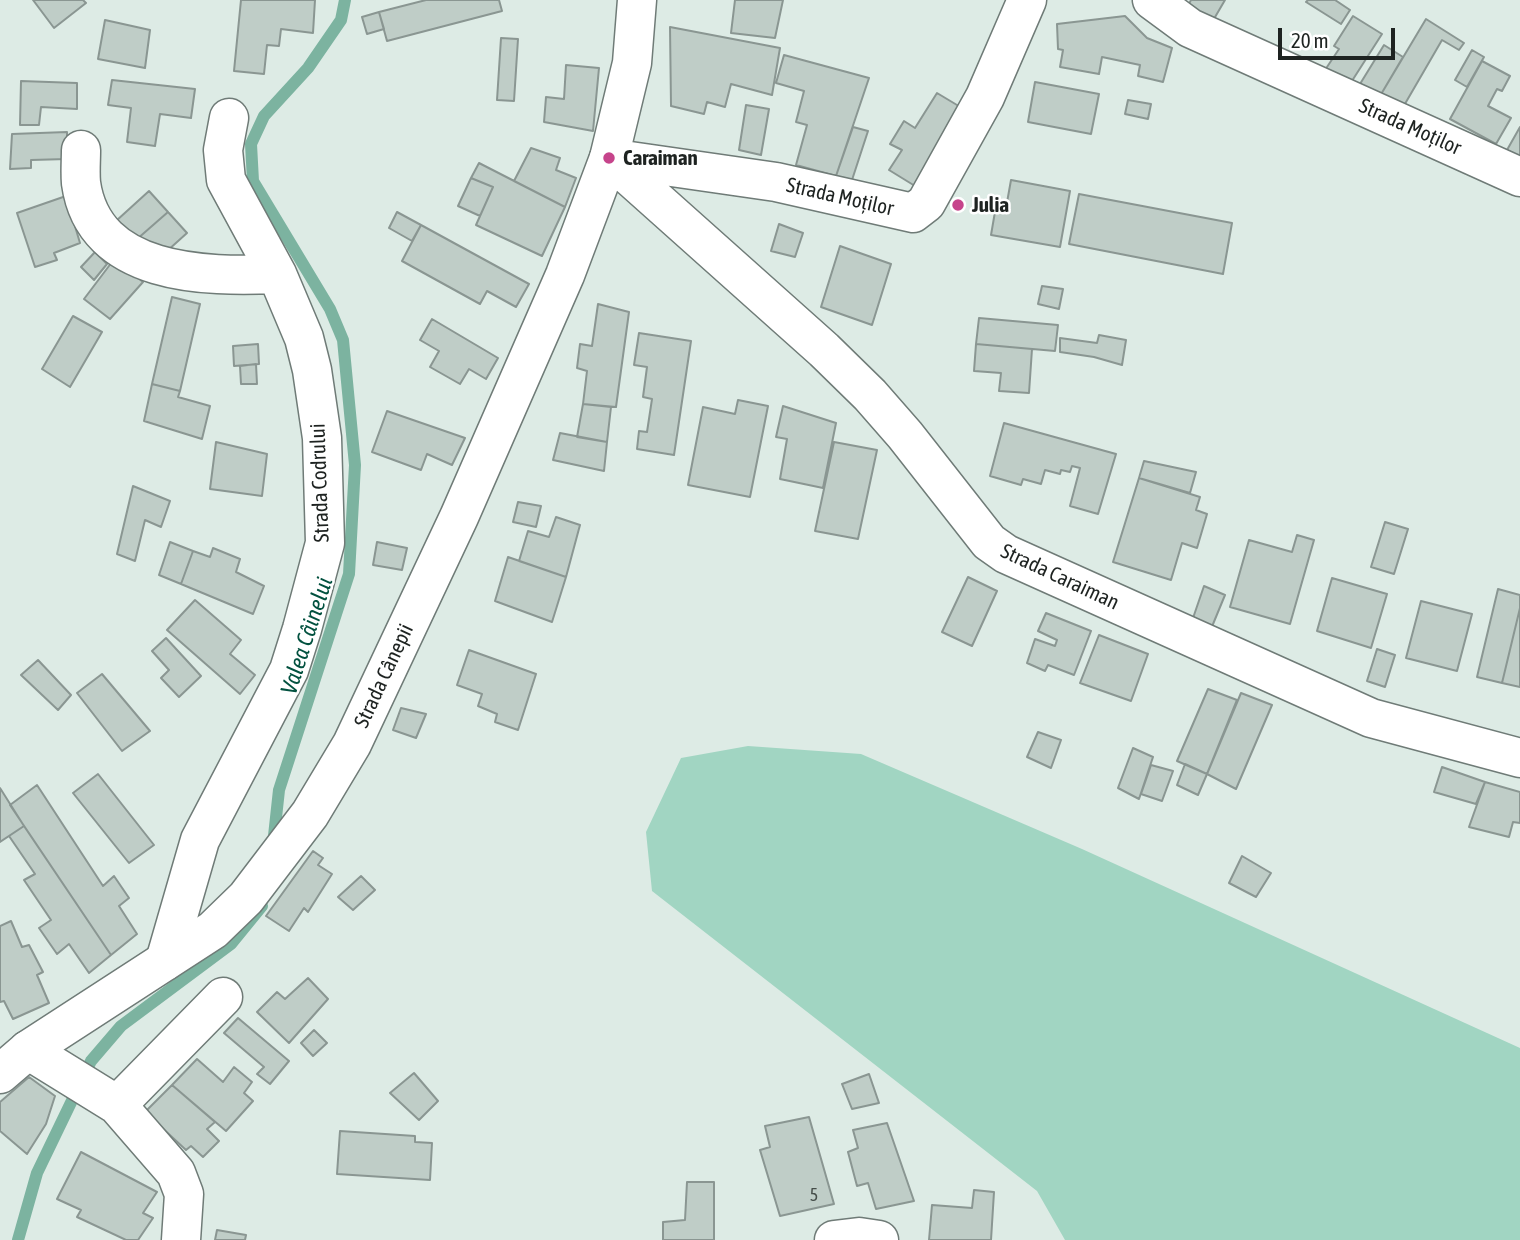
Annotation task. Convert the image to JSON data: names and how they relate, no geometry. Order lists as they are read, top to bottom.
{
  "streets": {
    "street": [
      "Strada Moților",
      "Strada Codrului",
      "Strada Caraiman",
      "Strada Cânepii"
    ]
  },
  "crossings": [
    ["Strada Moților", "Strada Caraiman"],
    ["Strada Moților", "Strada Cânepii"],
    ["Strada Codrului", "Strada Cânepii"],
    ["Strada Caraiman", "Strada Cânepii"]
  ],
  "water": ["Valea Câinelui"],
  "places": ["Caraiman", "Julia"],
  "house_numbers": ["5"],
  "scale_bar": "20 m"
}
